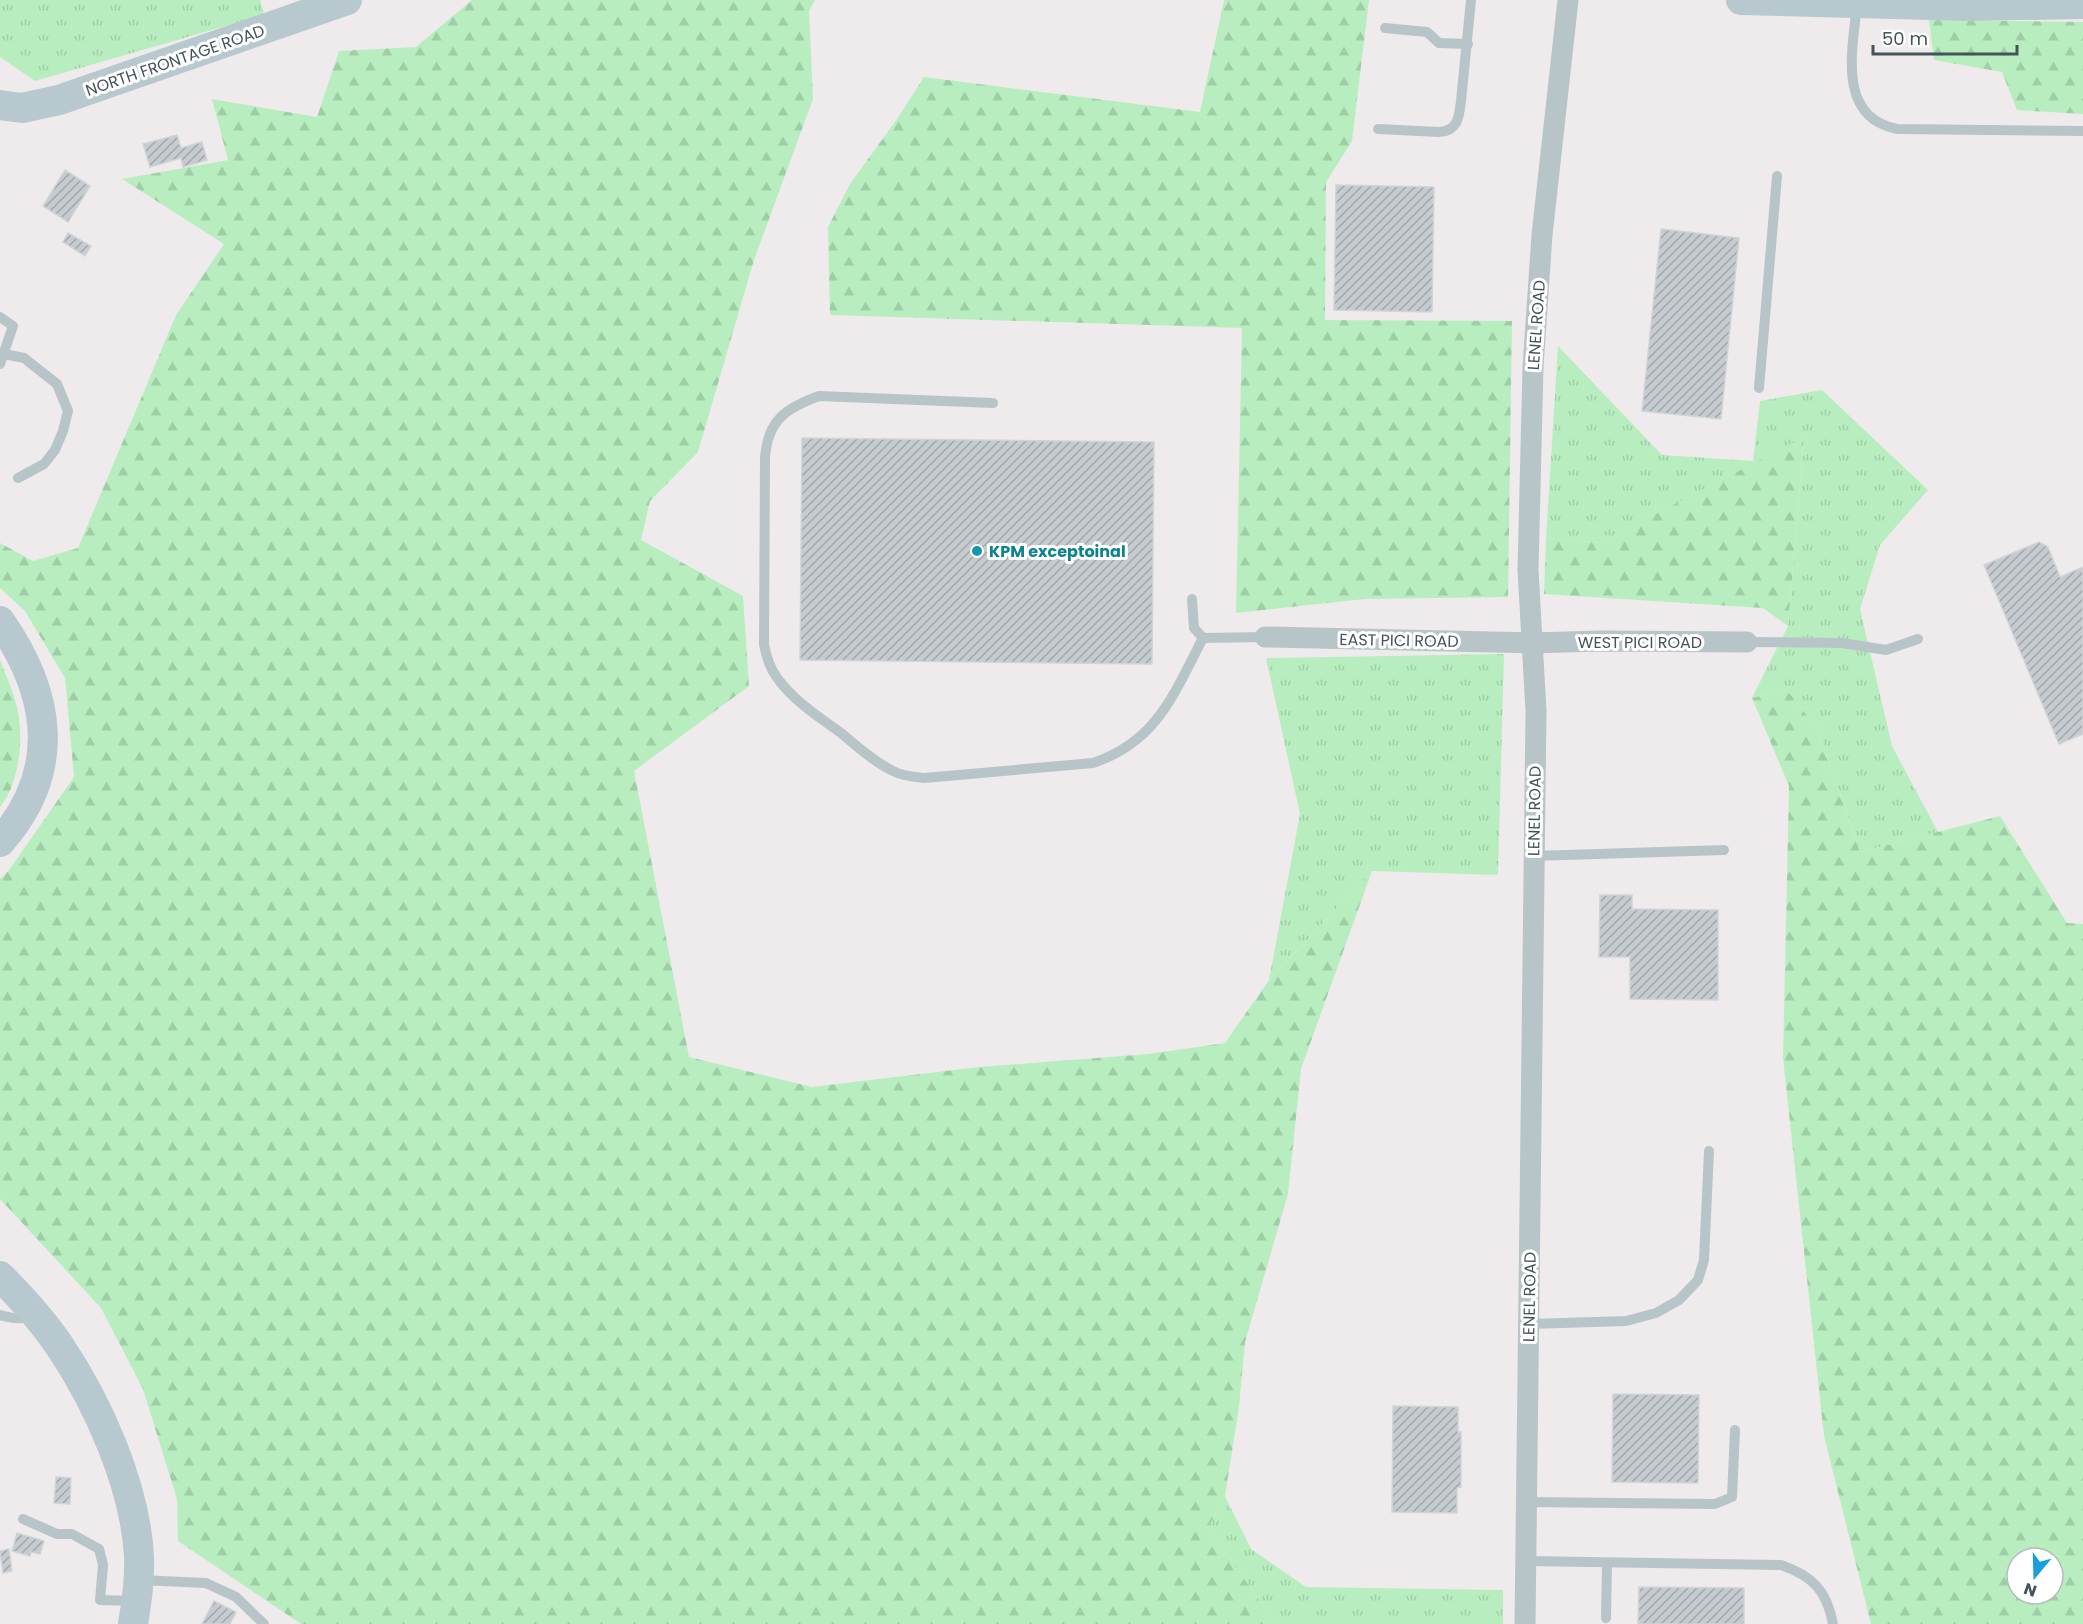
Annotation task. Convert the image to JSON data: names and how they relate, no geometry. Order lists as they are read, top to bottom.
{
  "streets": {
    "main road": ["NORTH FRONTAGE ROAD"],
    "street": ["LENEL ROAD", "EAST PICI ROAD", "WEST PICI ROAD"]
  },
  "crossings": [
    ["LENEL ROAD", "EAST PICI ROAD"],
    ["LENEL ROAD", "WEST PICI ROAD"],
    ["EAST PICI ROAD", "WEST PICI ROAD"]
  ],
  "places": ["KPM exceptoinal"],
  "scale_bar": "50 m",
  "north": "bottom"
}
